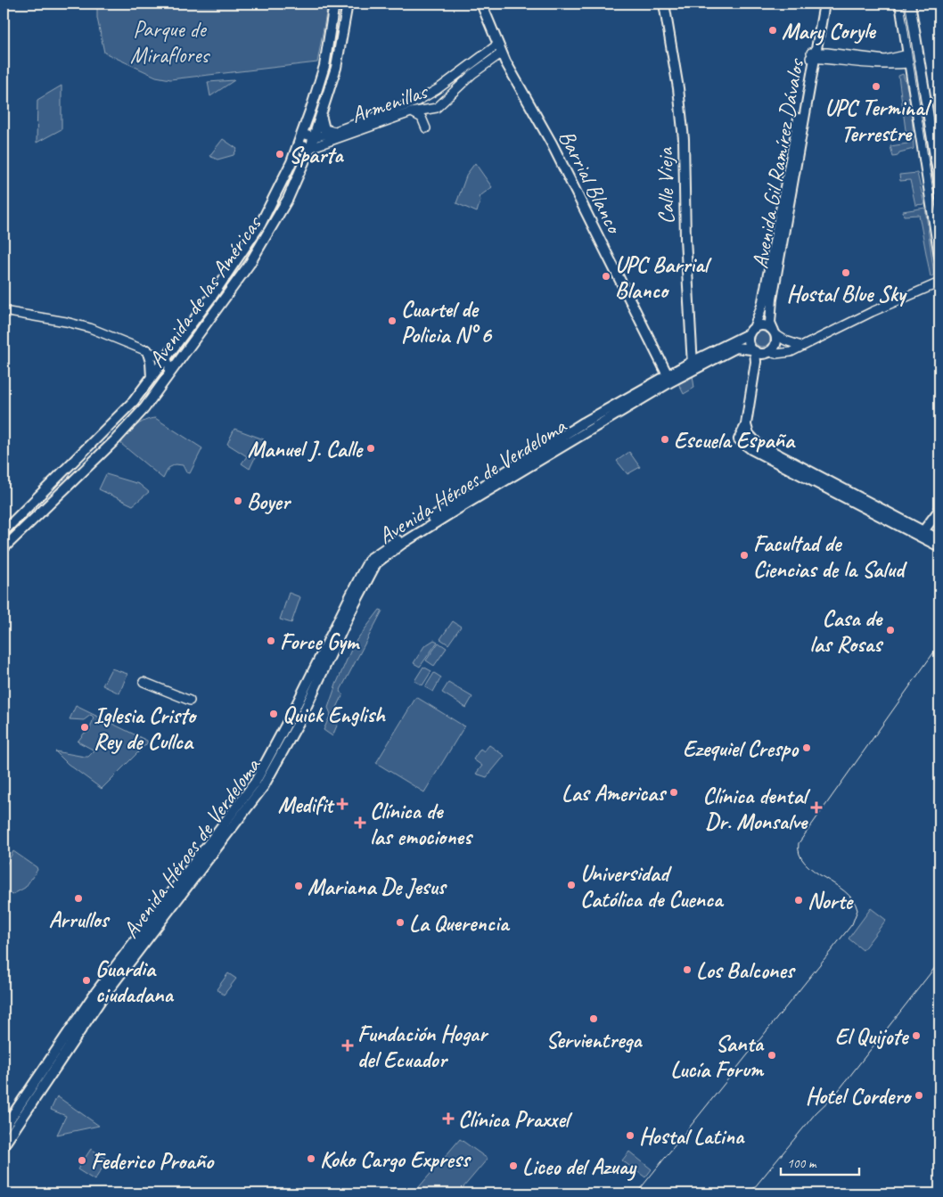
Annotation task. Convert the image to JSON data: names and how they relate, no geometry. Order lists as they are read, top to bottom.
{
  "streets": {
    "main road": [
      "Avenida Gil Ramírez Dávalos",
      "Barrial Blanco",
      "Calle Vieja",
      "Avenida de las Américas",
      "Avenida Héroes de Verdeloma"
    ],
    "street": ["Armenillas"]
  },
  "crossings": [
    ["Armenillas", "Barrial Blanco"],
    ["Armenillas", "Avenida de las Américas"],
    ["Avenida Gil Ramírez Dávalos", "Avenida Héroes de Verdeloma"],
    ["Barrial Blanco", "Avenida Héroes de Verdeloma"],
    ["Calle Vieja", "Avenida Héroes de Verdeloma"]
  ],
  "parks": ["Parque de Miraflores"],
  "places": {
    "other": [
      "Mary Coryle",
      "UPC Terminal Terrestre",
      "Sparta",
      "Hostal Blue Sky",
      "UPC Barrial Blanco",
      "Cuartel de Policia N° 6",
      "Escuela España",
      "Manuel J. Calle",
      "Boyer",
      "Facultad de Ciencias de la Salud",
      "Casa de las Rosas",
      "Force Gym",
      "Quick English",
      "Iglesia Cristo Rey de Cullca",
      "Ezequiel Crespo",
      "Las Americas",
      "Universidad Católica de Cuenca",
      "Mariana De Jesus",
      "Arrullos",
      "Norte",
      "La Querencia",
      "Los Balcones",
      "Guardia ciudadana",
      "Servientrega",
      "El Quijote",
      "Santa Lucía Forum",
      "Hotel Cordero",
      "Hostal Latina",
      "Koko Cargo Express",
      "Federico Proaño",
      "Liceo del Azuay"
    ],
    "health": [
      "Medifit",
      "Clínica dental Dr. Monsalve",
      "Clínica de las emociones",
      "Fundación Hogar del Ecuador",
      "Clínica Praxxel"
    ]
  },
  "scale_bar": "100 m"
}
